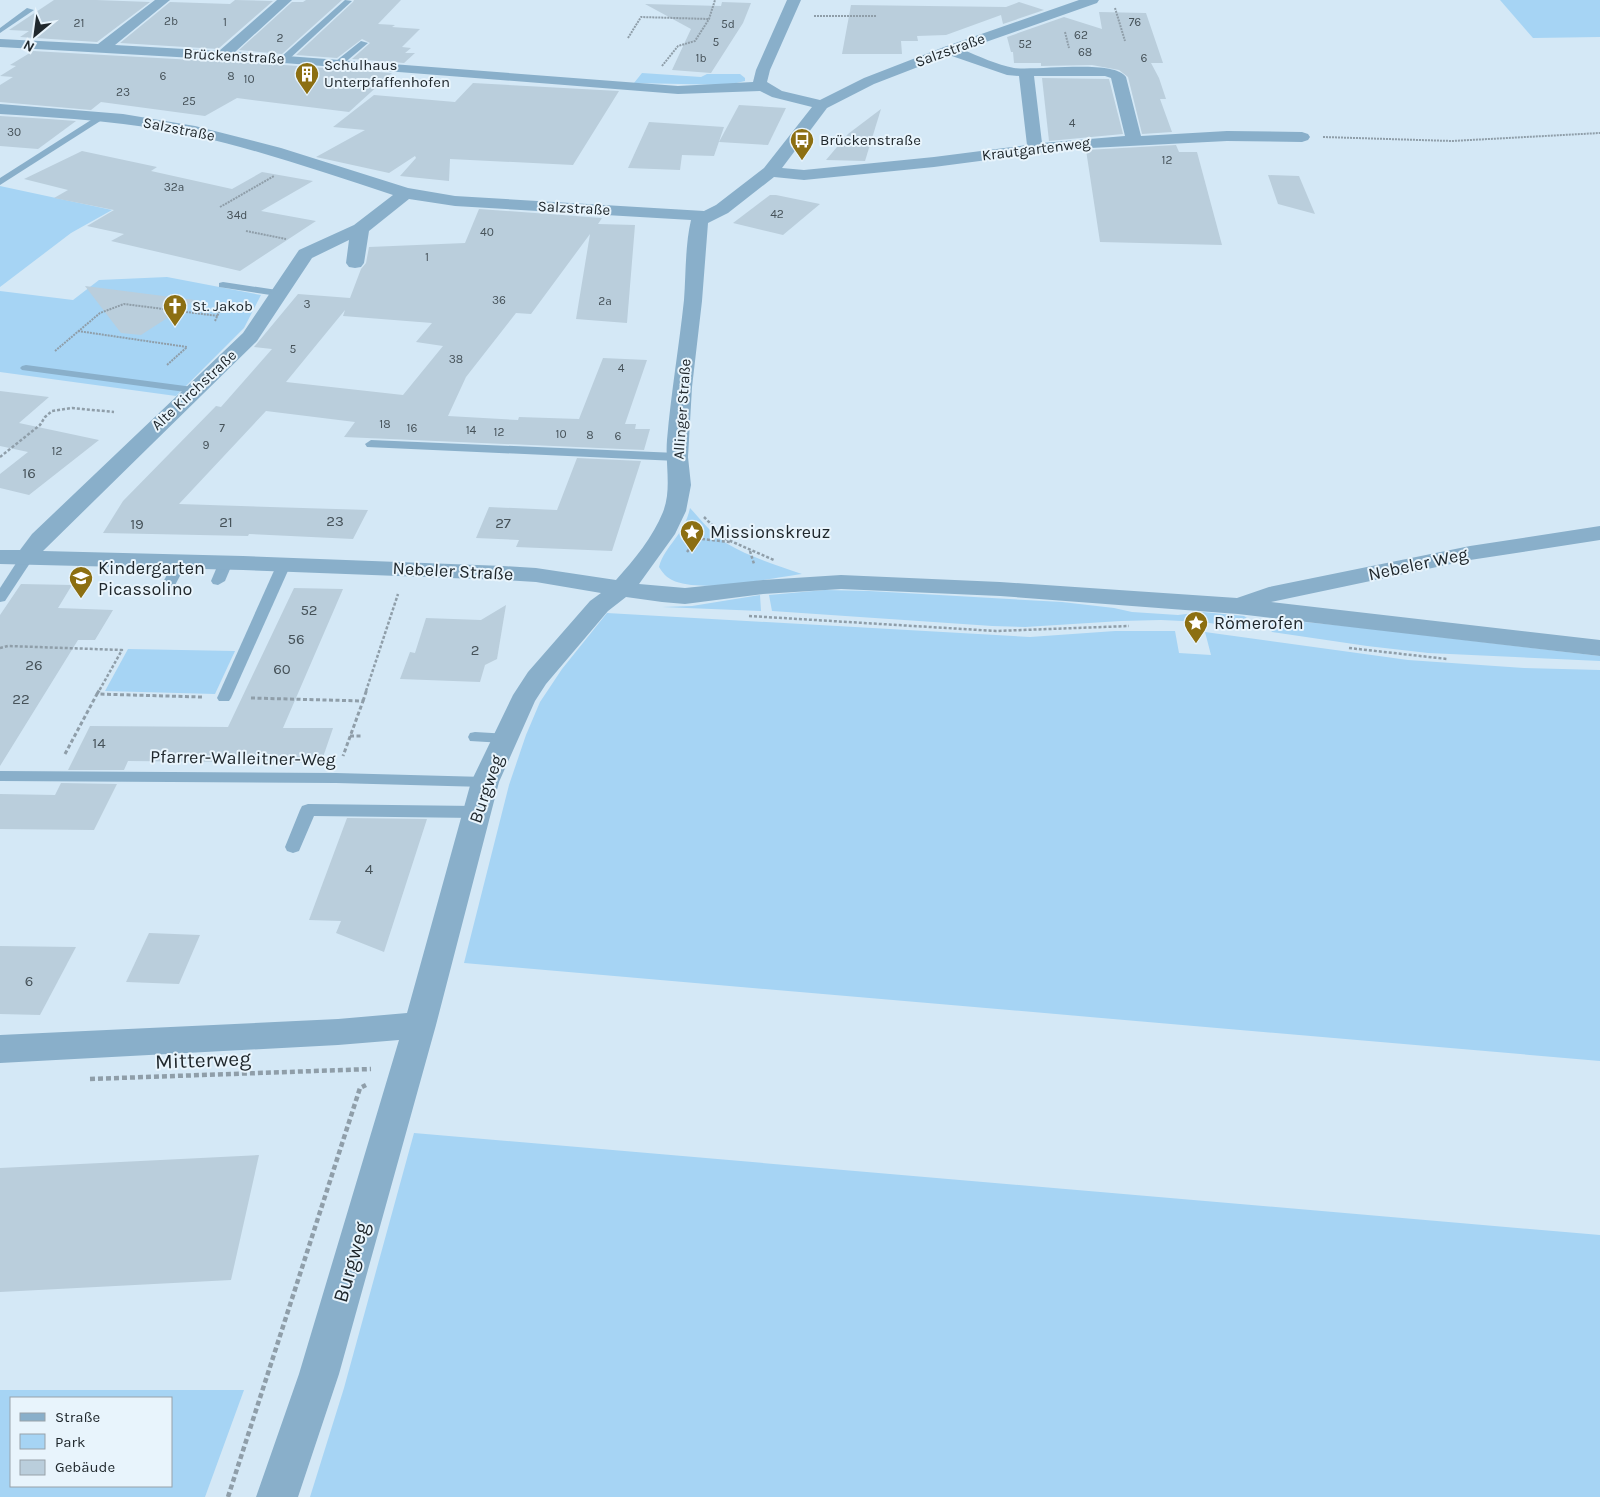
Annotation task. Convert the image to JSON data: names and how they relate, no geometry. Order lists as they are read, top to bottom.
{
  "streets": {
    "street": [
      "Salzstraße",
      "Brückenstraße",
      "Krautgartenweg",
      "Alte Kirchstraße",
      "Allinger Straße",
      "Nebeler Weg",
      "Nebeler Straße",
      "Burgweg"
    ],
    "lane": ["Pfarrer-Walleitner-Weg"],
    "path": ["Mitterweg"]
  },
  "crossings": [
    ["Salzstraße", "Brückenstraße"],
    ["Salzstraße", "Krautgartenweg"],
    ["Salzstraße", "Alte Kirchstraße"],
    ["Salzstraße", "Allinger Straße"],
    ["Alte Kirchstraße", "Nebeler Straße"],
    ["Allinger Straße", "Nebeler Straße"],
    ["Allinger Straße", "Burgweg"],
    ["Nebeler Weg", "Nebeler Straße"],
    ["Nebeler Straße", "Burgweg"],
    ["Pfarrer-Walleitner-Weg", "Burgweg"],
    ["Burgweg", "Mitterweg"]
  ],
  "places": {
    "building": ["Schulhaus Unterpfaffenhofen"],
    "bus stop": ["Brückenstraße"],
    "church": ["St. Jakob"],
    "place": ["Missionskreuz", "Römerofen"],
    "school or university": ["Kindergarten Picassolino"]
  },
  "house_numbers": [
    "2b",
    "1",
    "76",
    "21",
    "5d",
    "62",
    "2",
    "5",
    "52",
    "68",
    "1b",
    "6",
    "6",
    "8",
    "10",
    "23",
    "25",
    "4",
    "30",
    "12",
    "32a",
    "42",
    "34d",
    "40",
    "1",
    "36",
    "2a",
    "3",
    "5",
    "38",
    "4",
    "18",
    "7",
    "16",
    "14",
    "12",
    "10",
    "8",
    "6",
    "9",
    "12",
    "16",
    "23",
    "21",
    "27",
    "19",
    "52",
    "56",
    "2",
    "26",
    "60",
    "22",
    "14",
    "4",
    "6"
  ],
  "legend": ["Straße", "Park", "Gebäude"],
  "north": "bottom left"
}
